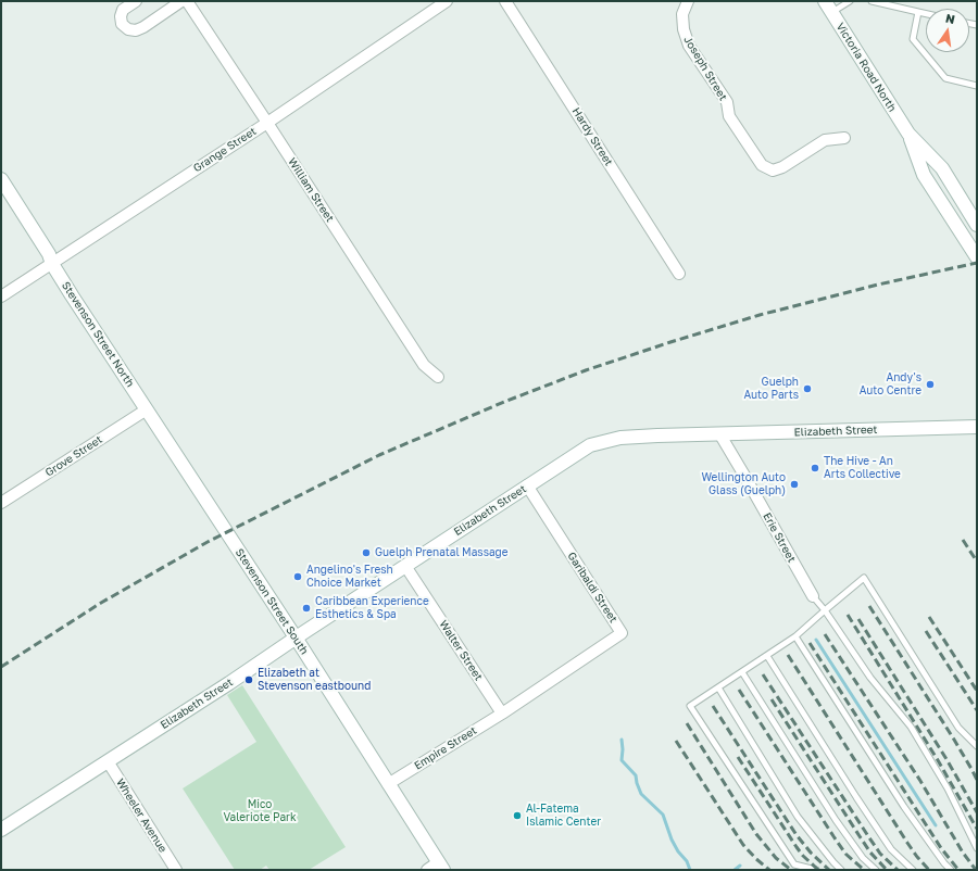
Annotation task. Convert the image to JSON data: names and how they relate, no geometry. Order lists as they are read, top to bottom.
{
  "streets": {
    "main road": [
      "Victoria Road North",
      "Stevenson Street North",
      "Elizabeth Street",
      "Stevenson Street South"
    ],
    "street": [
      "Joseph Street",
      "Hardy Street",
      "Grange Street",
      "William Street",
      "Grove Street",
      "Erie Street",
      "Garibaldi Street",
      "Walter Street",
      "Empire Street",
      "Wheeler Avenue"
    ]
  },
  "crossings": [
    ["Grange Street", "William Street"],
    ["Grange Street", "Stevenson Street North"],
    ["Stevenson Street North", "Grove Street"],
    ["Stevenson Street North", "Stevenson Street South"],
    ["Elizabeth Street", "Erie Street"],
    ["Elizabeth Street", "Garibaldi Street"],
    ["Elizabeth Street", "Stevenson Street South"],
    ["Elizabeth Street", "Walter Street"],
    ["Elizabeth Street", "Wheeler Avenue"],
    ["Garibaldi Street", "Walter Street"],
    ["Garibaldi Street", "Empire Street"],
    ["Stevenson Street South", "Empire Street"],
    ["Walter Street", "Empire Street"]
  ],
  "parks": ["Mico Valeriote Park"],
  "places": [
    "Andy's Auto Centre",
    "Guelph Auto Parts",
    "The Hive - An Arts Collective",
    "Wellington Auto Glass (Guelph)",
    "Guelph Prenatal Massage",
    "Angelino's Fresh Choice Market",
    "Caribbean Experience Esthetics & Spa",
    "Elizabeth at Stevenson eastbound",
    "Al-Fatema Islamic Center"
  ],
  "north": "top"
}
